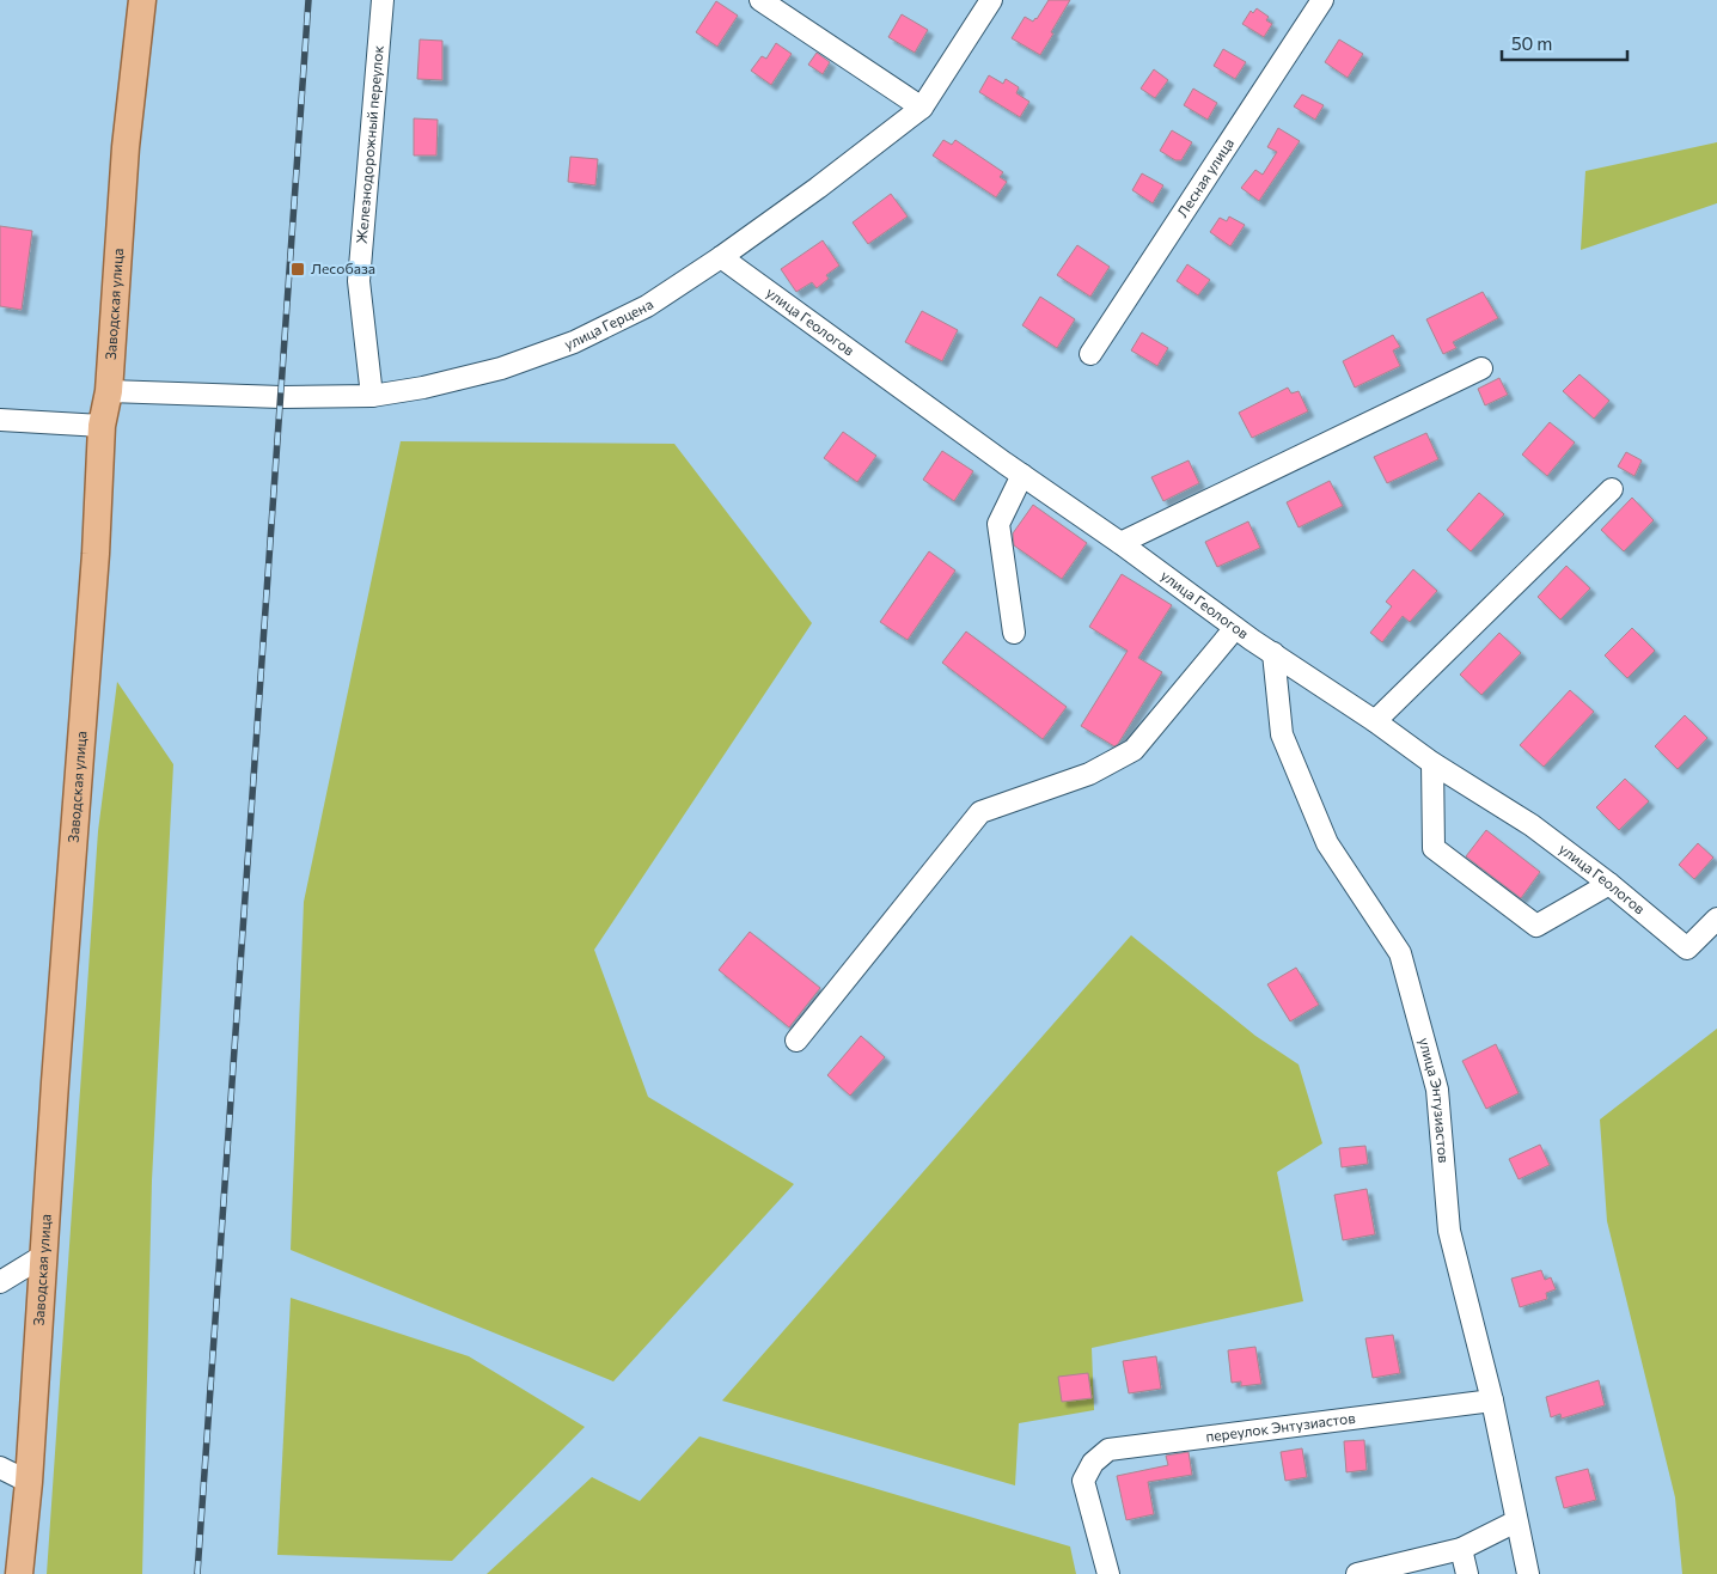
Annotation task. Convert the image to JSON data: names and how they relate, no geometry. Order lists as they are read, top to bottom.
{
  "streets": {
    "main road": ["Заводская улица"],
    "street": [
      "Железнодорожный переулок",
      "Лесная улица",
      "улица Геологов",
      "улица Герцена",
      "улица Энтузиастов",
      "переулок Энтузиастов"
    ]
  },
  "crossings": [
    ["Железнодорожный переулок", "улица Герцена"],
    ["Заводская улица", "улица Герцена"],
    ["улица Геологов", "улица Герцена"],
    ["улица Геологов", "улица Энтузиастов"],
    ["улица Энтузиастов", "переулок Энтузиастов"]
  ],
  "places": {
    "transit": ["Лесобаза"]
  },
  "scale_bar": "50 m"
}
